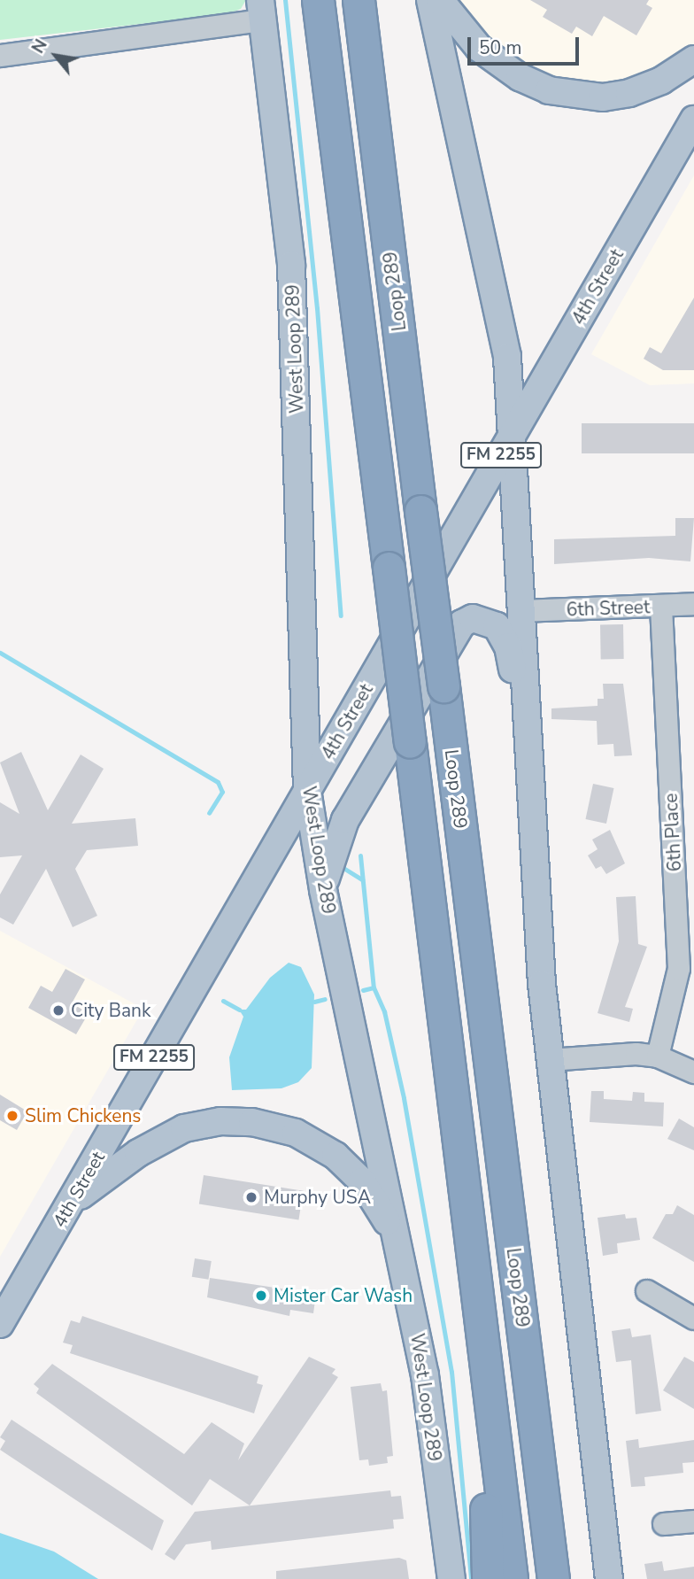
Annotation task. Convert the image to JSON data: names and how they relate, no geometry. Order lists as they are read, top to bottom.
{
  "streets": {
    "highway": ["Loop 289"],
    "main road": ["4th Street", "West Loop 289", "FM 2255"],
    "street": ["6th Street", "6th Place"]
  },
  "crossings": [
    ["4th Street", "West Loop 289"],
    ["6th Street", "6th Place"]
  ],
  "places": [
    "City Bank",
    "Slim Chickens",
    "Murphy USA",
    "Mister Car Wash"
  ],
  "scale_bar": "50 m",
  "north": "top left"
}
